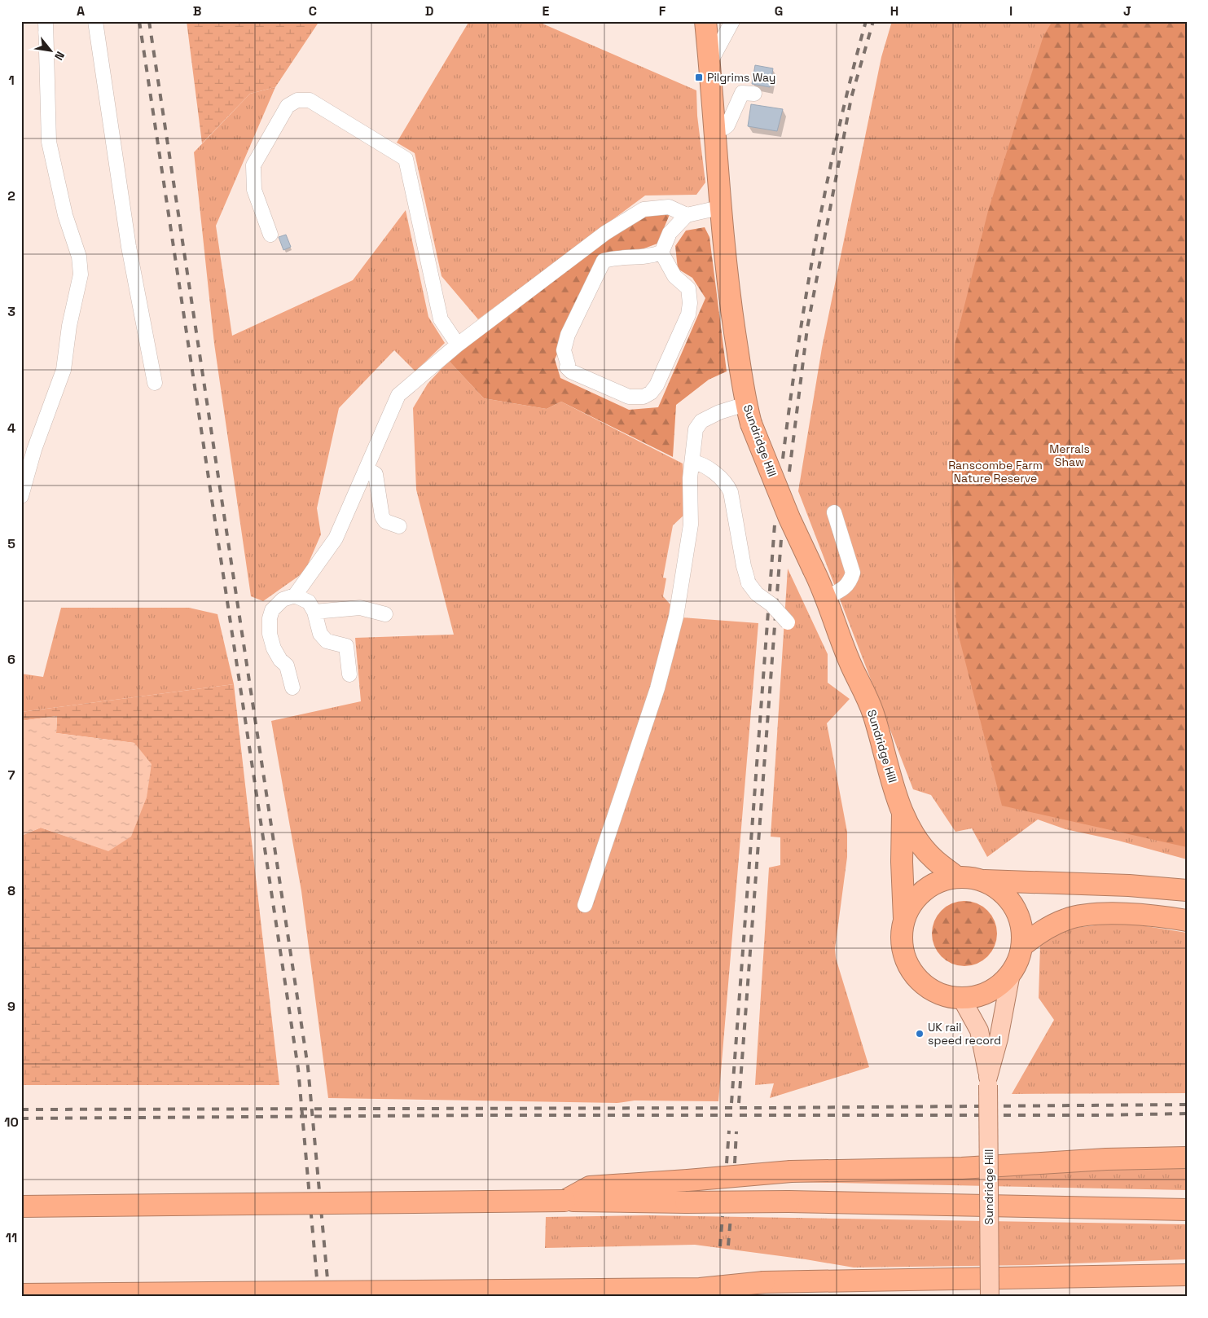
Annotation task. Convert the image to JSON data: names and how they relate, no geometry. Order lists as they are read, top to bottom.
{
  "streets": {
    "highway": ["Sundridge Hill"]
  },
  "parks": ["Merrals Shaw", "Ranscombe Farm Nature Reserve"],
  "places": {
    "transit": ["Pilgrims Way"],
    "other": ["UK rail speed record"]
  },
  "north": "bottom right",
  "grid": {
    "columns": [
      "A",
      "B",
      "C",
      "D",
      "E",
      "F",
      "G",
      "H",
      "I",
      "J"
    ],
    "rows": [
      "1",
      "2",
      "3",
      "4",
      "5",
      "6",
      "7",
      "8",
      "9",
      "10",
      "11"
    ]
  }
}
